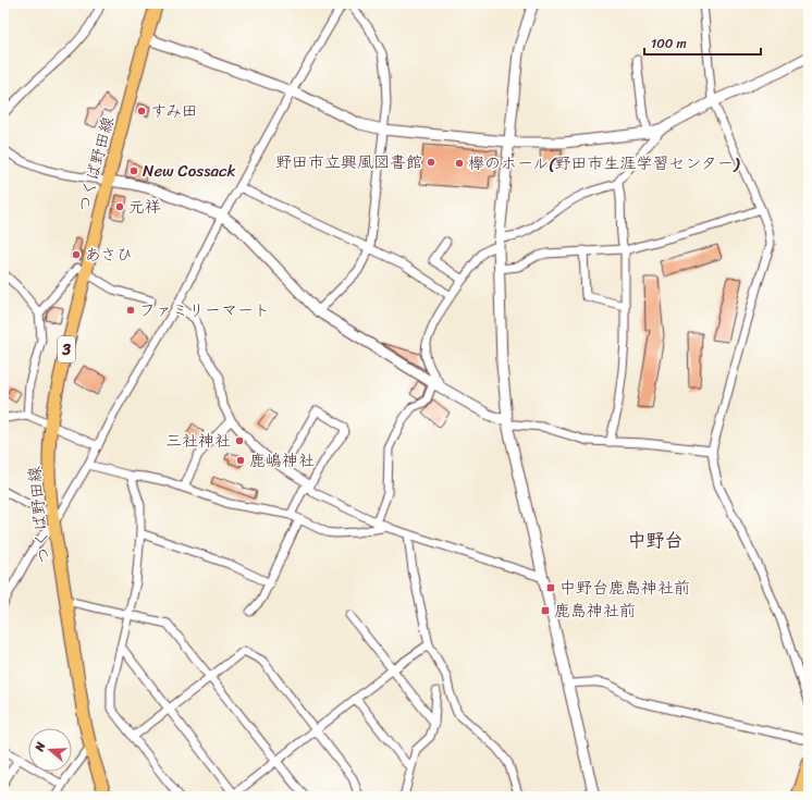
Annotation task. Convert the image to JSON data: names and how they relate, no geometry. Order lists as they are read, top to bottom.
{
  "streets": {
    "main road": ["つくば野田線", "3"]
  },
  "districts": ["中野台"],
  "places": {
    "other": [
      "すみ田",
      "野田市立興風図書館",
      "欅のホール(野田市生涯学習センター)",
      "New Cossack",
      "元祥",
      "あさひ",
      "ファミリーマート",
      "三社神社",
      "鹿嶋神社"
    ],
    "transit": ["中野台鹿島神社前", "鹿島神社前"]
  },
  "scale_bar": "100 m",
  "north": "left"
}
